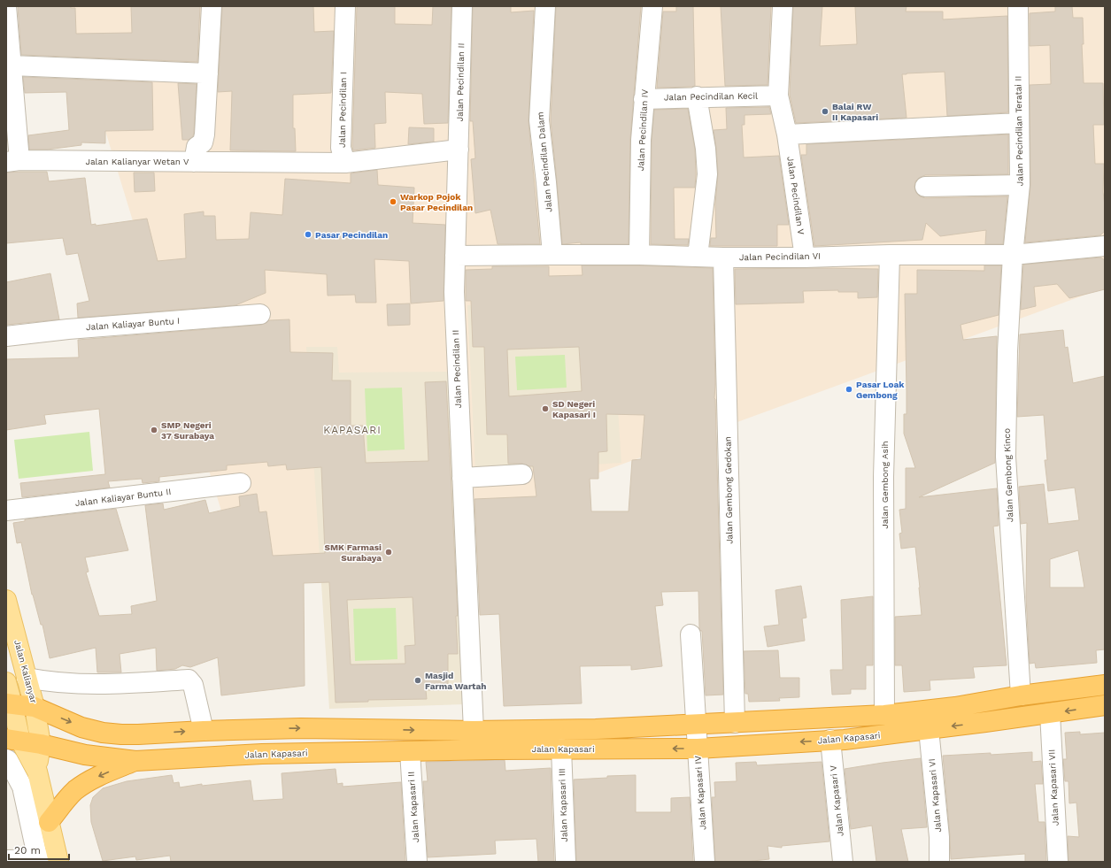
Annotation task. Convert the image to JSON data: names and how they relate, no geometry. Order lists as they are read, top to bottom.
{
  "streets": {
    "highway": ["Jalan Kapasari"],
    "main road": ["Jalan Kalianyar"],
    "street": [
      "Jalan Pecindilan II",
      "Jalan Pecindilan Kecil",
      "Jalan Pecindilan I",
      "Jalan Pecindilan IV",
      "Jalan Pecindilan Teratai II",
      "Jalan Kalianyar Wetan V",
      "Jalan Pecindilan Dalam",
      "Jalan Pecindilan V",
      "Jalan Pecindilan VI",
      "Jalan Kaliayar Buntu I",
      "Jalan Gembong Kinco",
      "Jalan Gembong Asih",
      "Jalan Gembong Gedokan",
      "Jalan Kaliayar Buntu II",
      "Jalan Kapasari VII",
      "Jalan Kapasari IV",
      "Jalan Kapasari VI",
      "Jalan Kapasari V",
      "Jalan Kapasari III",
      "Jalan Kapasari II"
    ]
  },
  "crossings": [
    ["Jalan Pecindilan II", "Jalan Pecindilan VI"],
    ["Jalan Pecindilan Kecil", "Jalan Pecindilan IV"],
    ["Jalan Pecindilan Kecil", "Jalan Pecindilan V"],
    ["Jalan Pecindilan IV", "Jalan Pecindilan VI"],
    ["Jalan Pecindilan Teratai II", "Jalan Pecindilan VI"],
    ["Jalan Pecindilan Teratai II", "Jalan Gembong Kinco"],
    ["Jalan Pecindilan Dalam", "Jalan Pecindilan VI"],
    ["Jalan Pecindilan V", "Jalan Pecindilan VI"],
    ["Jalan Pecindilan VI", "Jalan Gembong Kinco"],
    ["Jalan Pecindilan VI", "Jalan Gembong Asih"],
    ["Jalan Pecindilan VI", "Jalan Gembong Gedokan"],
    ["Jalan Kalianyar", "Jalan Kapasari"],
    ["Jalan Kapasari", "Jalan Kapasari VII"],
    ["Jalan Kapasari", "Jalan Kapasari IV"],
    ["Jalan Kapasari", "Jalan Kapasari VI"],
    ["Jalan Kapasari", "Jalan Kapasari V"],
    ["Jalan Kapasari", "Jalan Kapasari III"],
    ["Jalan Kapasari", "Jalan Kapasari II"]
  ],
  "districts": ["KAPASARI"],
  "places": [
    "Balai RW II Kapasari",
    "Warkop Pojok Pasar Pecindilan",
    "Pasar Pecindilan",
    "Pasar Loak Gembong",
    "SD Negeri Kapasari I",
    "SMP Negeri 37 Surabaya",
    "SMK Farmasi Surabaya",
    "Masjid Farma Wartah"
  ],
  "scale_bar": "20 m"
}
